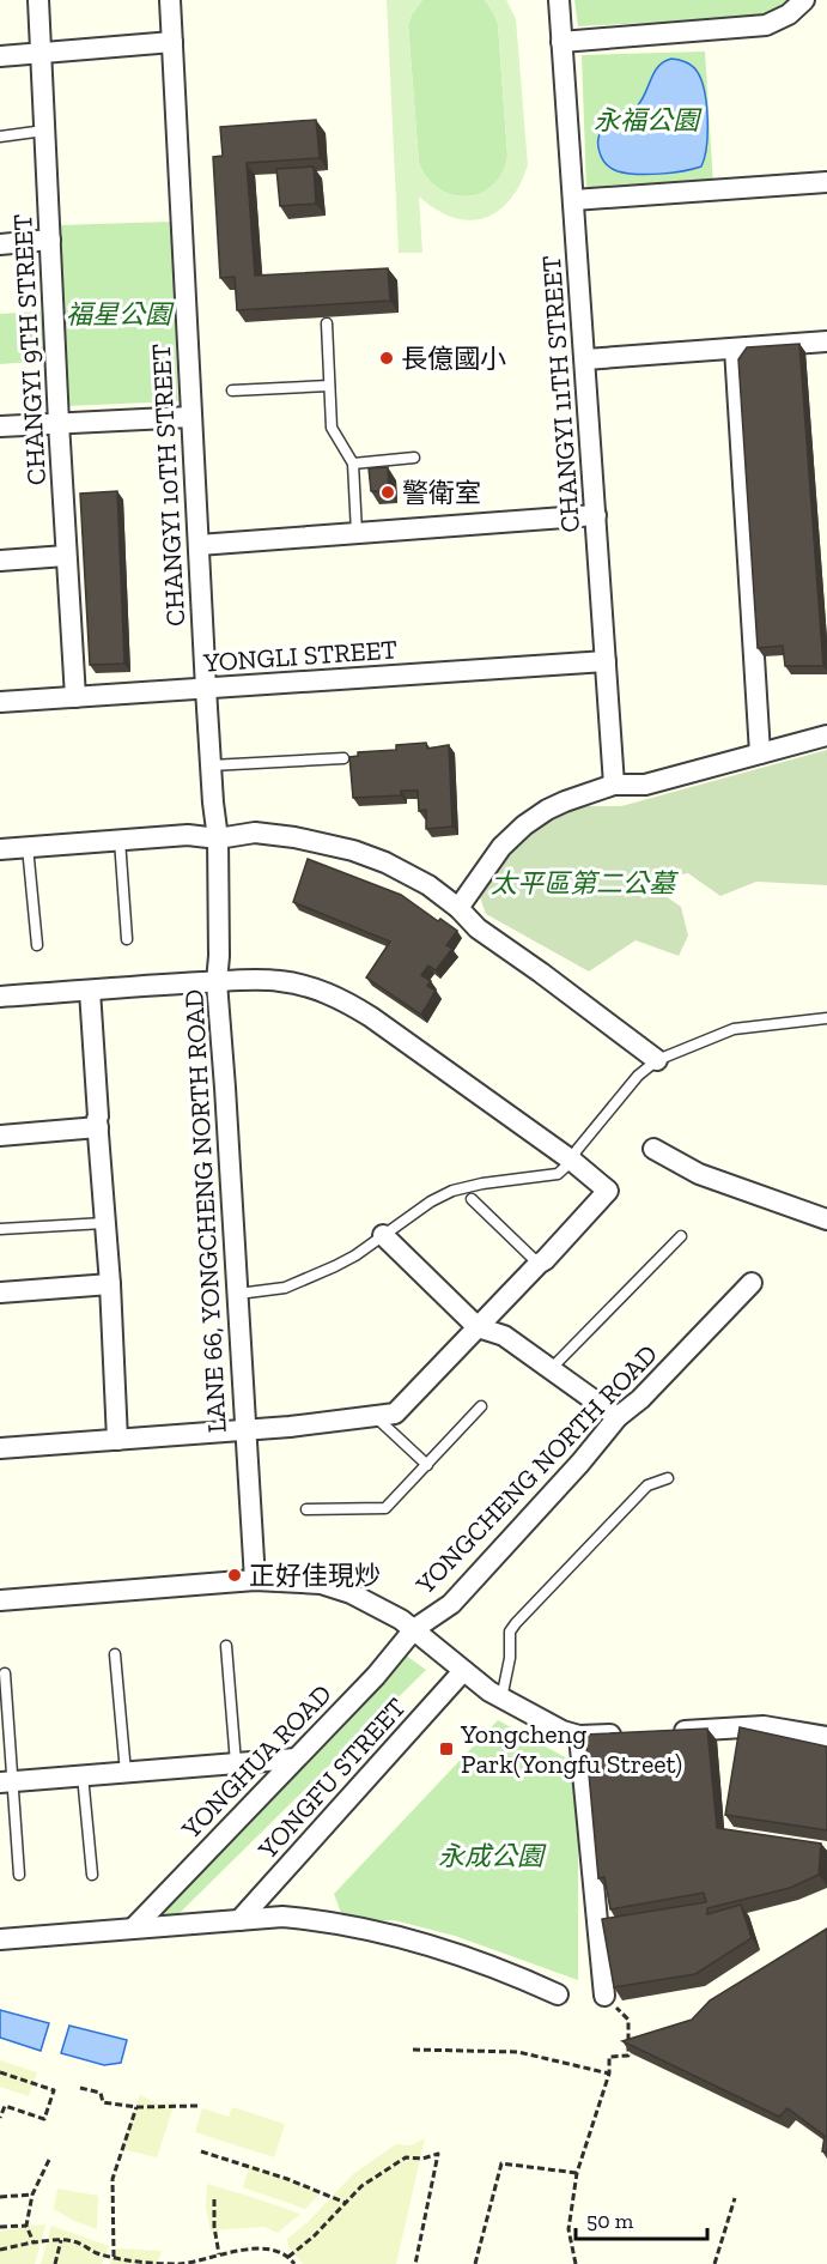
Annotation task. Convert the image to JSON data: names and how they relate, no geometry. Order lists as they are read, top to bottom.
{
  "streets": {
    "street": [
      "CHANGYI 9TH STREET",
      "CHANGYI 11TH STREET",
      "CHANGYI 10TH STREET",
      "YONGLI STREET",
      "LANE 66, YONGCHENG NORTH ROAD",
      "YONGCHENG NORTH ROAD",
      "YONGHUA ROAD",
      "YONGFU STREET"
    ]
  },
  "crossings": [
    ["CHANGYI 9TH STREET", "YONGLI STREET"],
    ["CHANGYI 11TH STREET", "YONGLI STREET"],
    ["CHANGYI 10TH STREET", "YONGLI STREET"],
    ["CHANGYI 10TH STREET", "LANE 66, YONGCHENG NORTH ROAD"],
    ["LANE 66, YONGCHENG NORTH ROAD", "YONGCHENG NORTH ROAD"],
    ["YONGCHENG NORTH ROAD", "YONGHUA ROAD"]
  ],
  "parks": [
    "永福公園",
    "福星公園",
    "太平區第二公墓",
    "永成公園"
  ],
  "places": {
    "other": ["長億國小", "警衛室", "正好佳現炒"],
    "transit": ["Yongcheng Park(Yongfu Street)"]
  },
  "scale_bar": "50 m"
}
